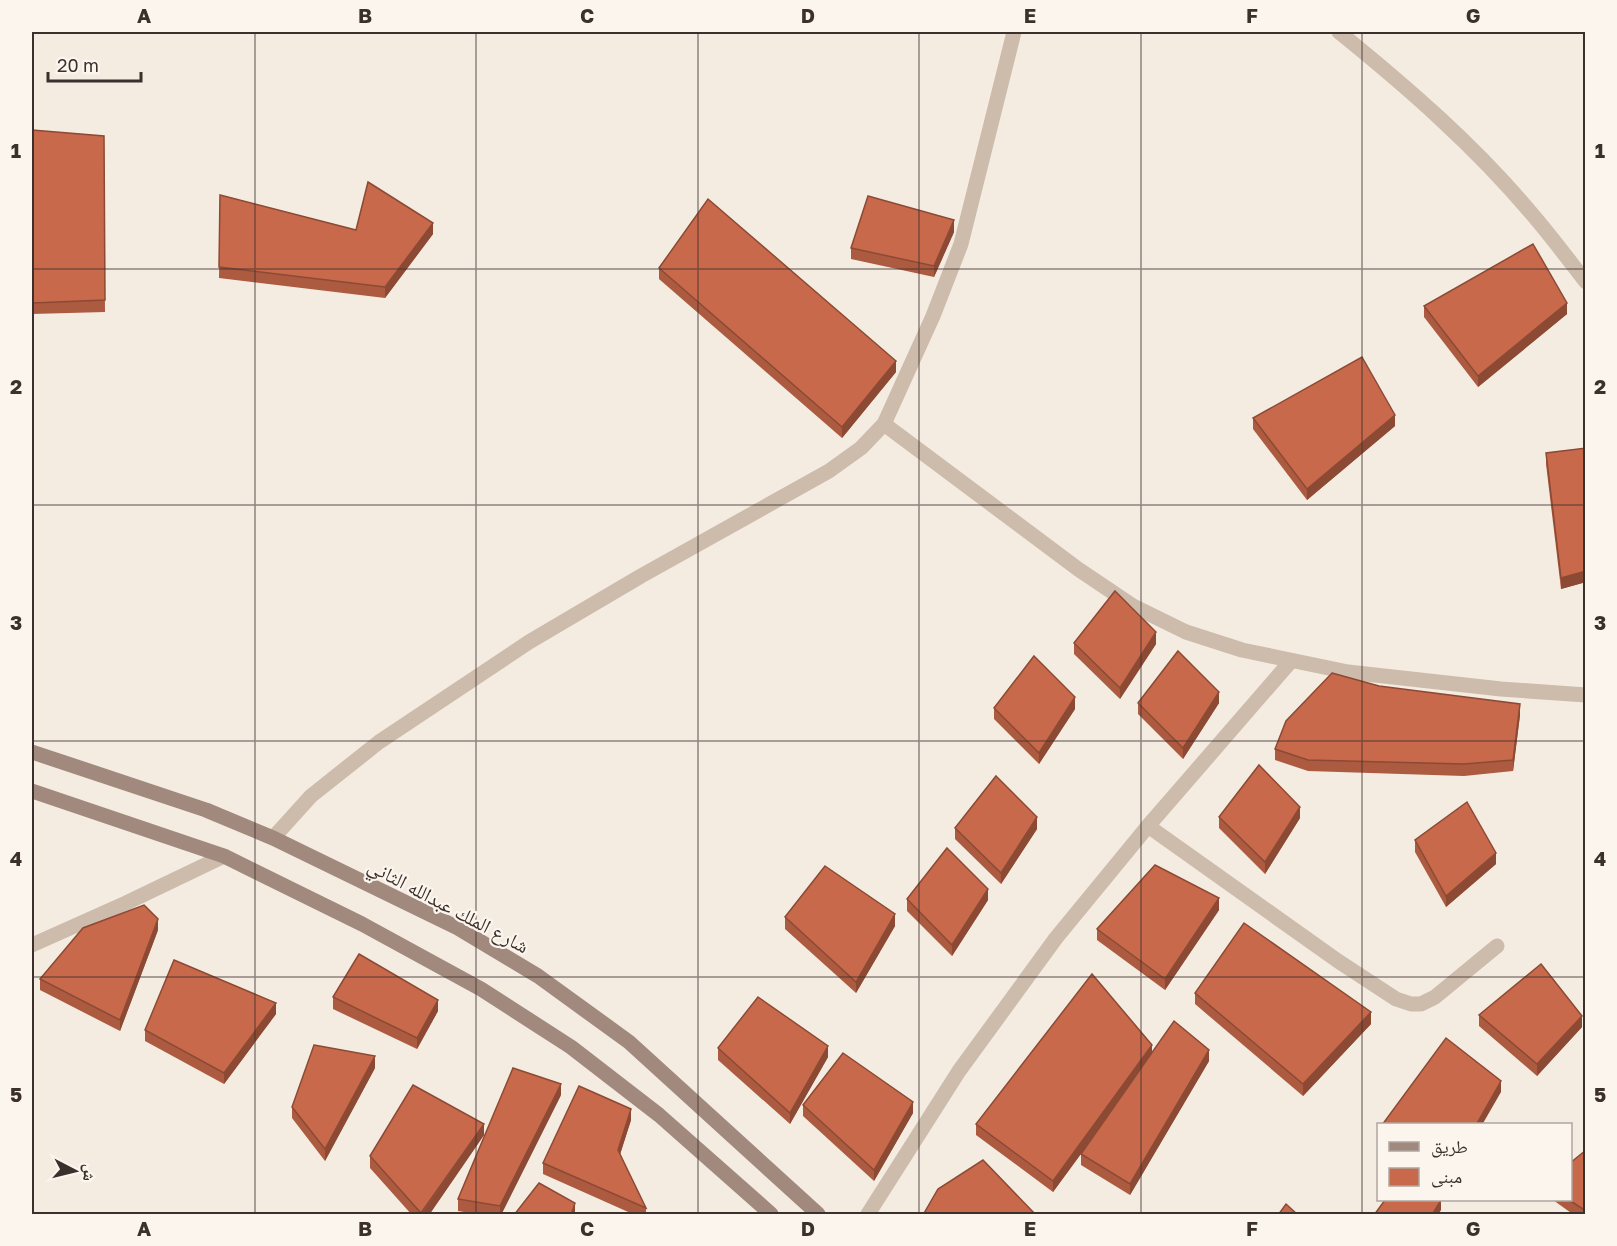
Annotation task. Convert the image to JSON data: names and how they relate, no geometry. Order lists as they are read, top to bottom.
{
  "streets": {
    "main road": ["شارع الملك عبدالله الثاني"]
  },
  "legend": ["طريق", "مبنى"],
  "scale_bar": "20 m",
  "north": "right",
  "grid": {
    "columns": [
      "A",
      "B",
      "C",
      "D",
      "E",
      "F",
      "G"
    ],
    "rows": [
      "1",
      "2",
      "3",
      "4",
      "5"
    ]
  }
}
